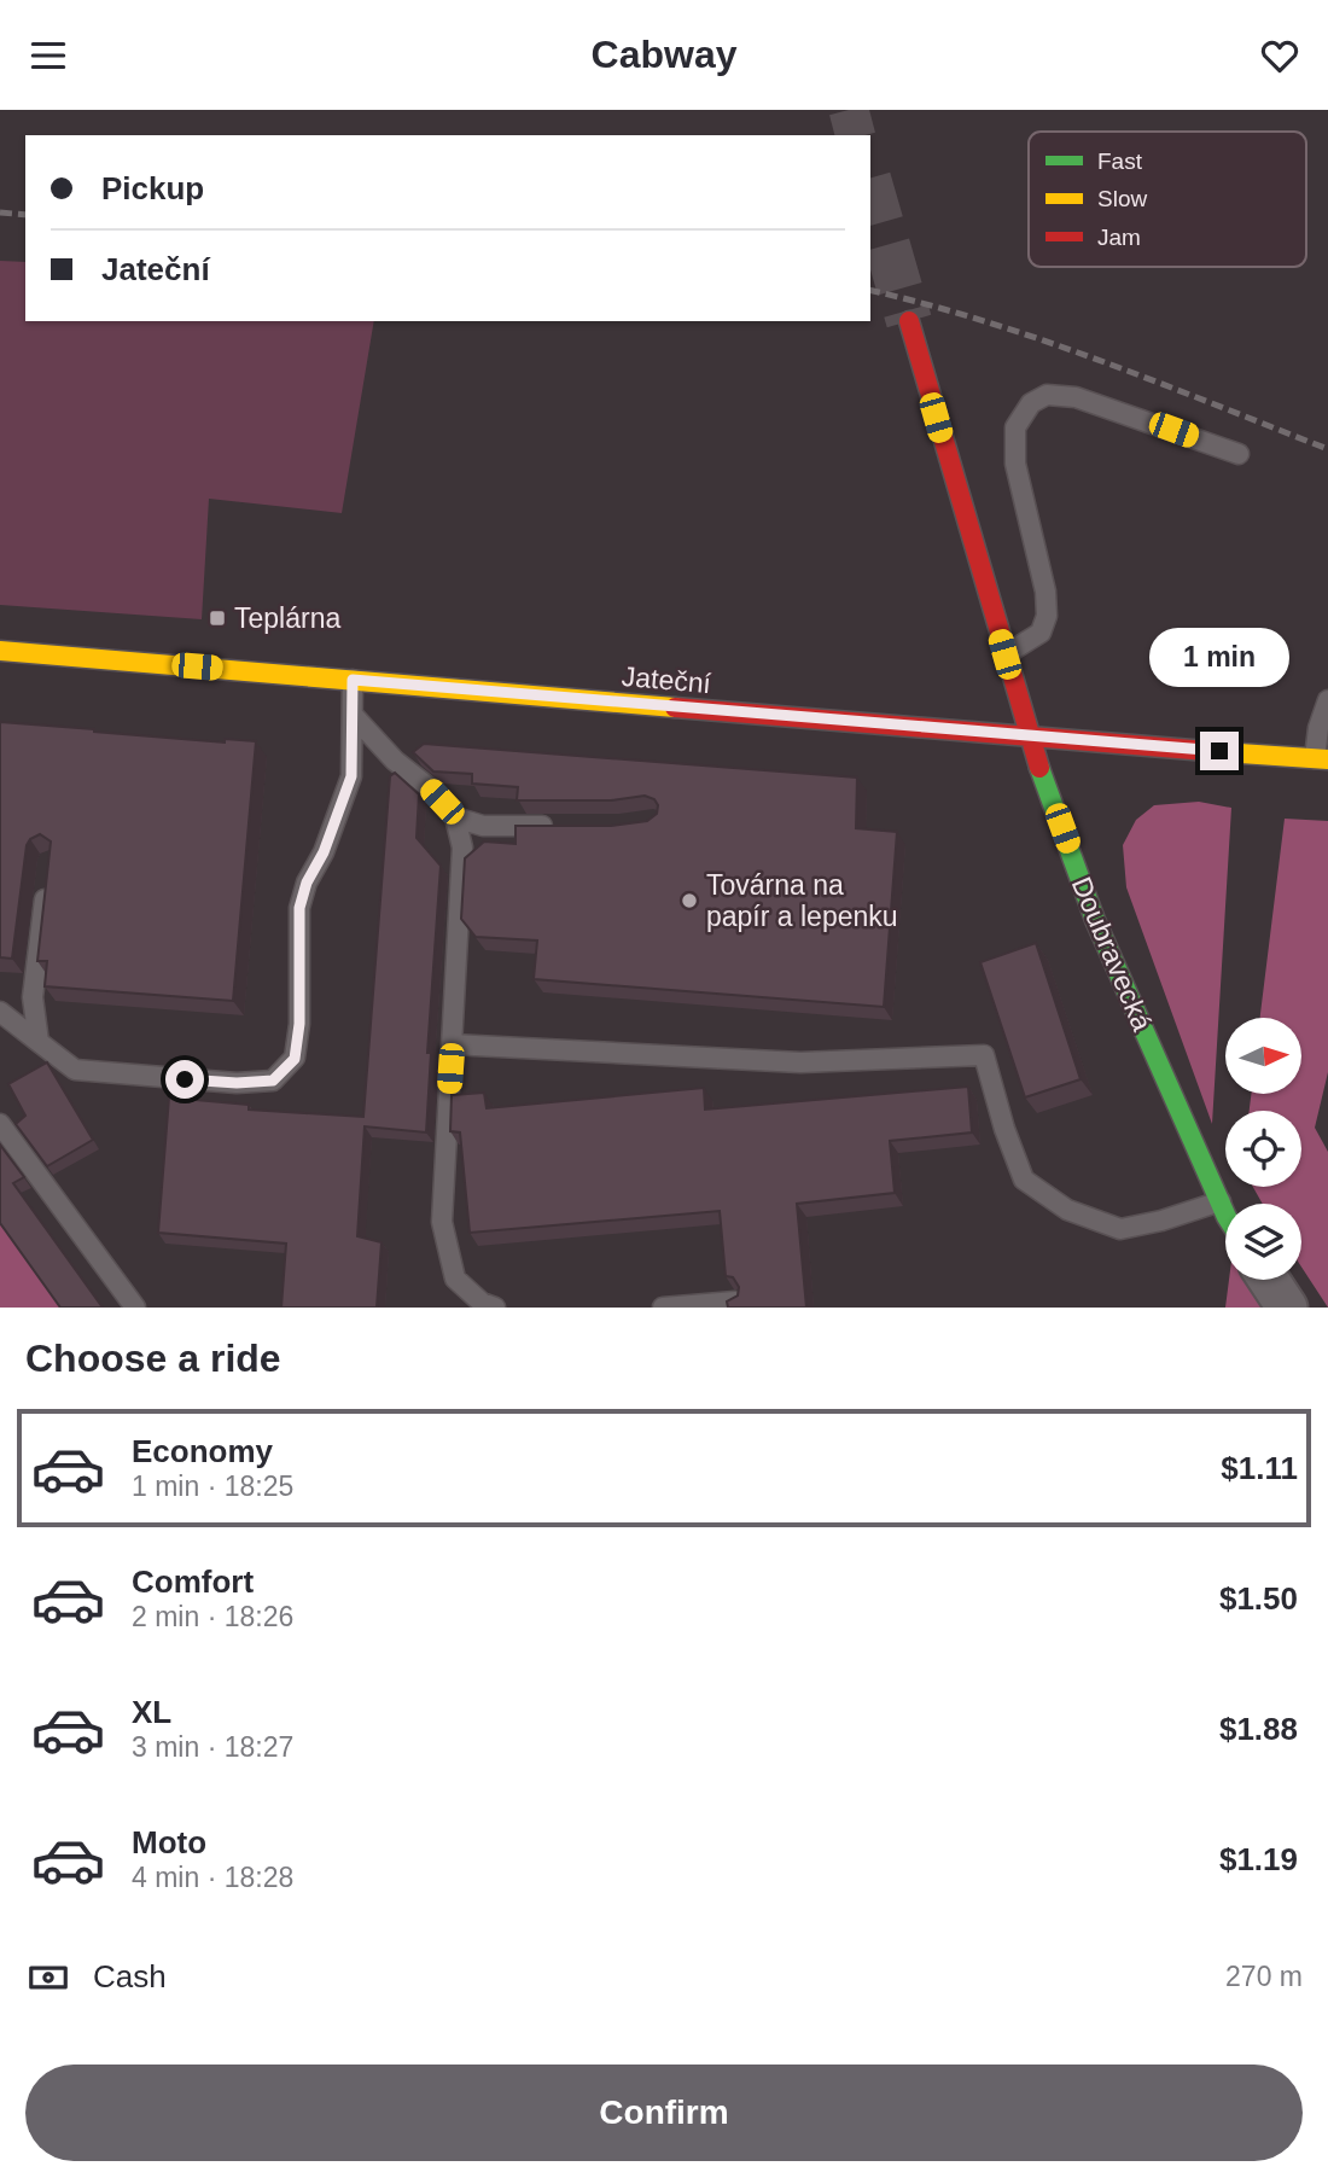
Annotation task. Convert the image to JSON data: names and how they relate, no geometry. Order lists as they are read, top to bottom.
{
  "streets": {
    "main road": ["Jateční", "Doubravecká"]
  },
  "crossings": [
    ["Jateční", "Doubravecká"]
  ],
  "places": {
    "transit": ["Teplárna"],
    "other": ["Továrna na papír a lepenku"]
  },
  "legend": ["Fast", "Slow", "Jam"],
  "north": "right",
  "page": {
    "header": "Cabway",
    "banner": ["Pickup", "Jateční"],
    "bubble": "1 min",
    "heading": "Choose a ride",
    "list": [
      {
        "name": "Economy",
        "note": "1 min · 18:25",
        "value": "$1.11"
      },
      {
        "name": "Comfort",
        "note": "2 min · 18:26",
        "value": "$1.50"
      },
      {
        "name": "XL",
        "note": "3 min · 18:27",
        "value": "$1.88"
      },
      {
        "name": "Moto",
        "note": "4 min · 18:28",
        "value": "$1.19"
      }
    ],
    "pay": ["Cash", "270 m"],
    "buttons": "Confirm"
  }
}
